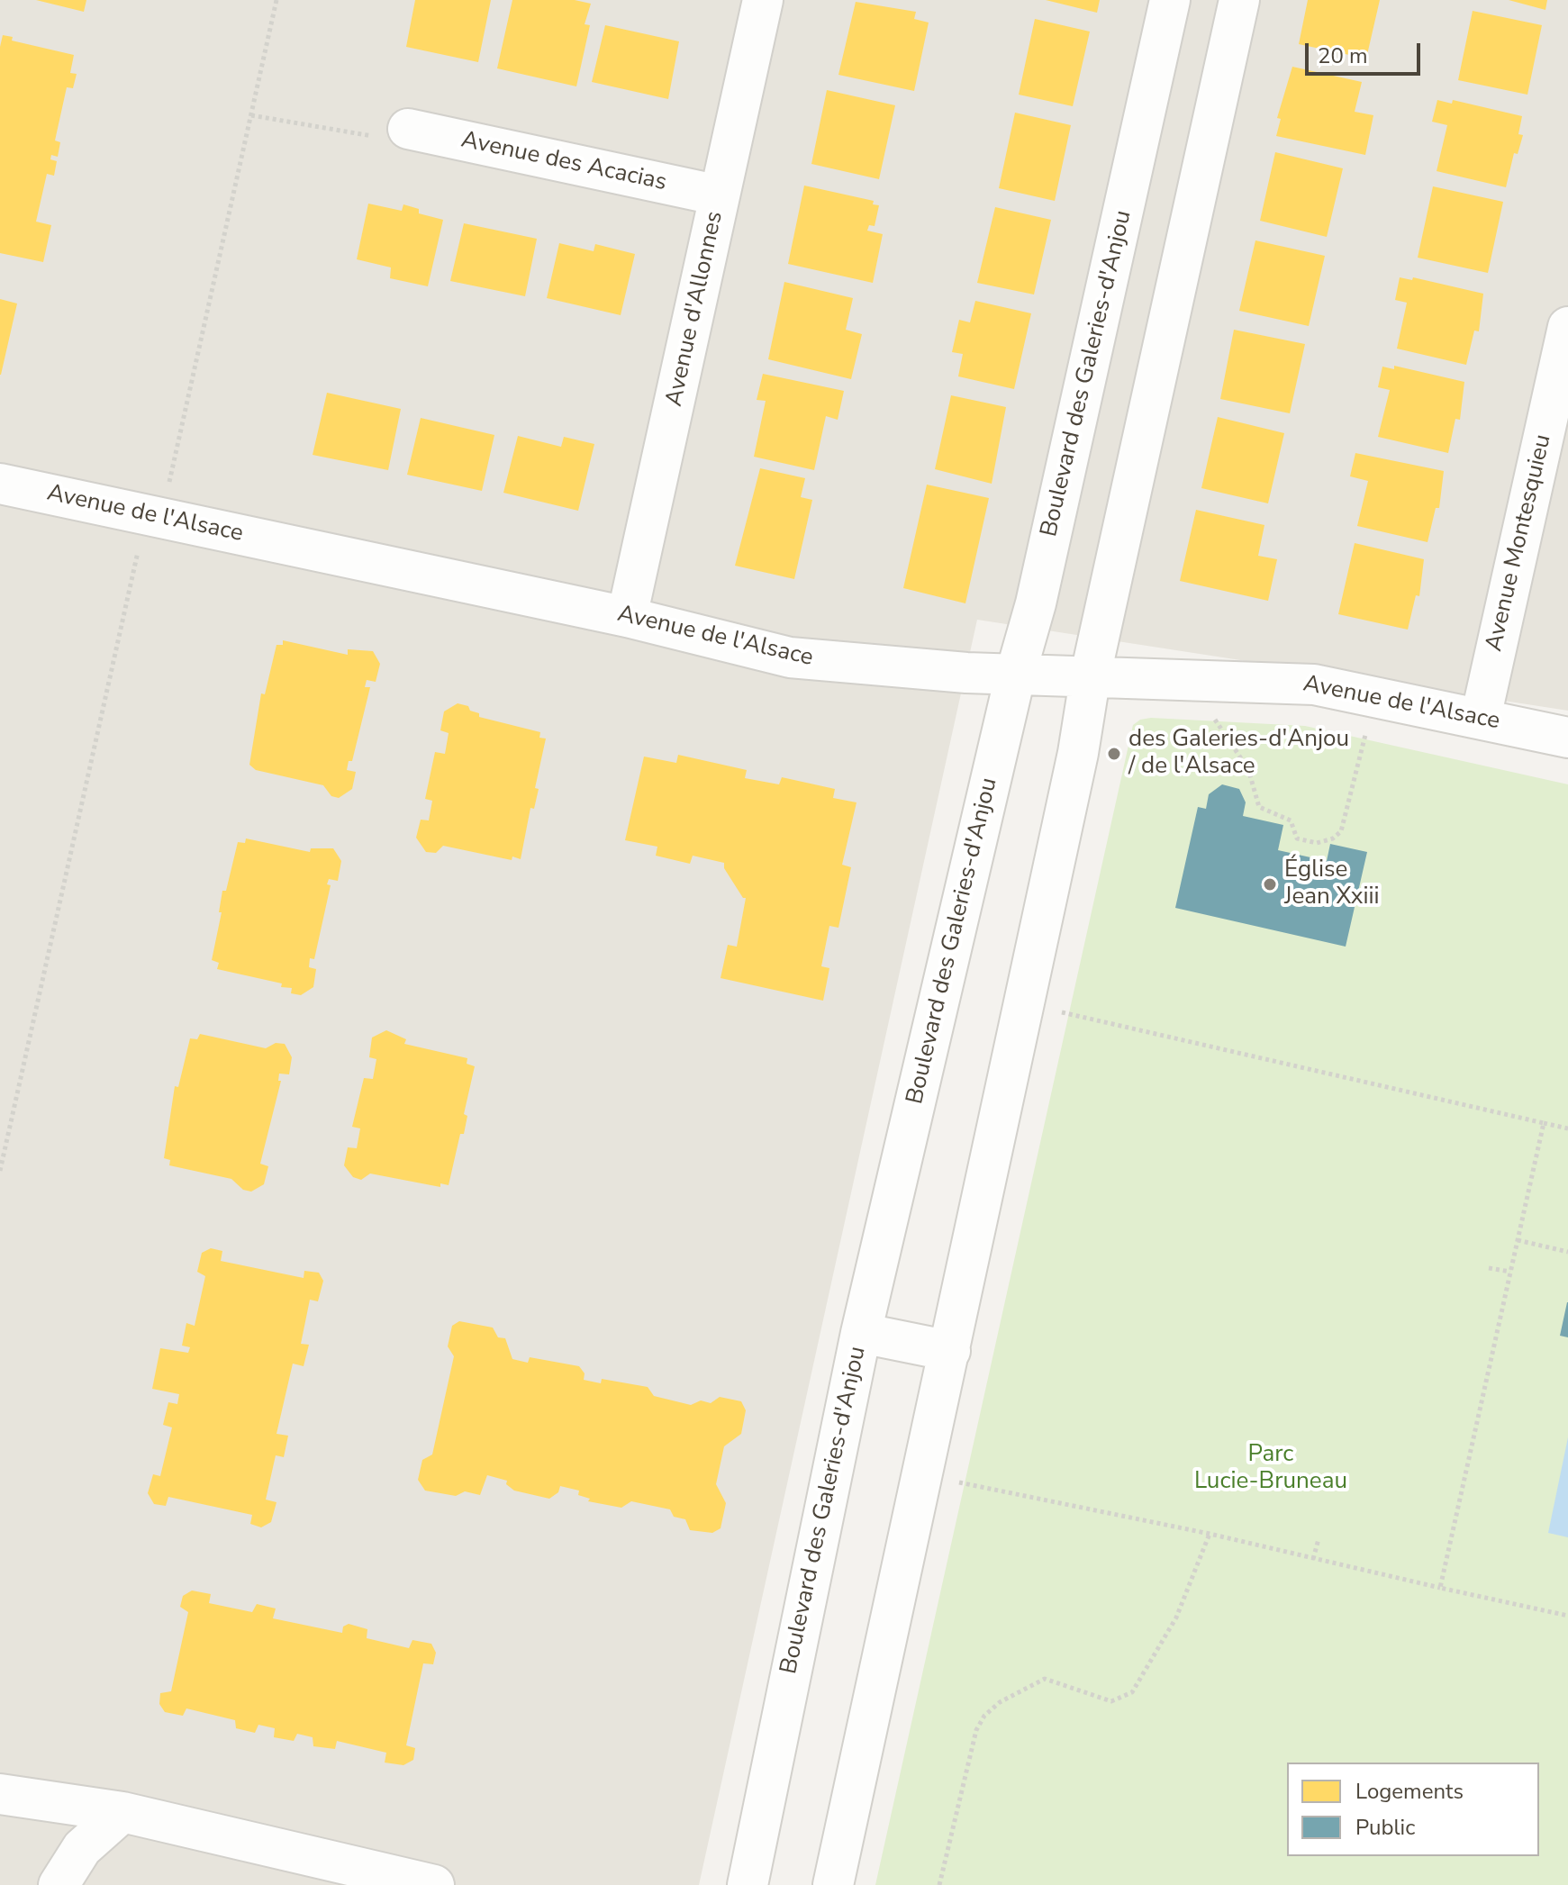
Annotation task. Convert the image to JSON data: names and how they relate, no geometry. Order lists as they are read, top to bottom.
{
  "streets": {
    "street": [
      "Avenue des Acacias",
      "Avenue d'Allonnes",
      "Boulevard des Galeries-d'Anjou",
      "Avenue de l'Alsace",
      "Avenue Montesquieu"
    ]
  },
  "crossings": [
    ["Avenue des Acacias", "Avenue d'Allonnes"],
    ["Avenue d'Allonnes", "Avenue de l'Alsace"],
    ["Boulevard des Galeries-d'Anjou", "Avenue de l'Alsace"],
    ["Avenue de l'Alsace", "Avenue Montesquieu"]
  ],
  "parks": ["Parc Lucie-Bruneau"],
  "places": ["des Galeries-d'Anjou / de l'Alsace", "Église Jean Xxiii"],
  "legend": ["Logements", "Public"],
  "scale_bar": "20 m"
}
